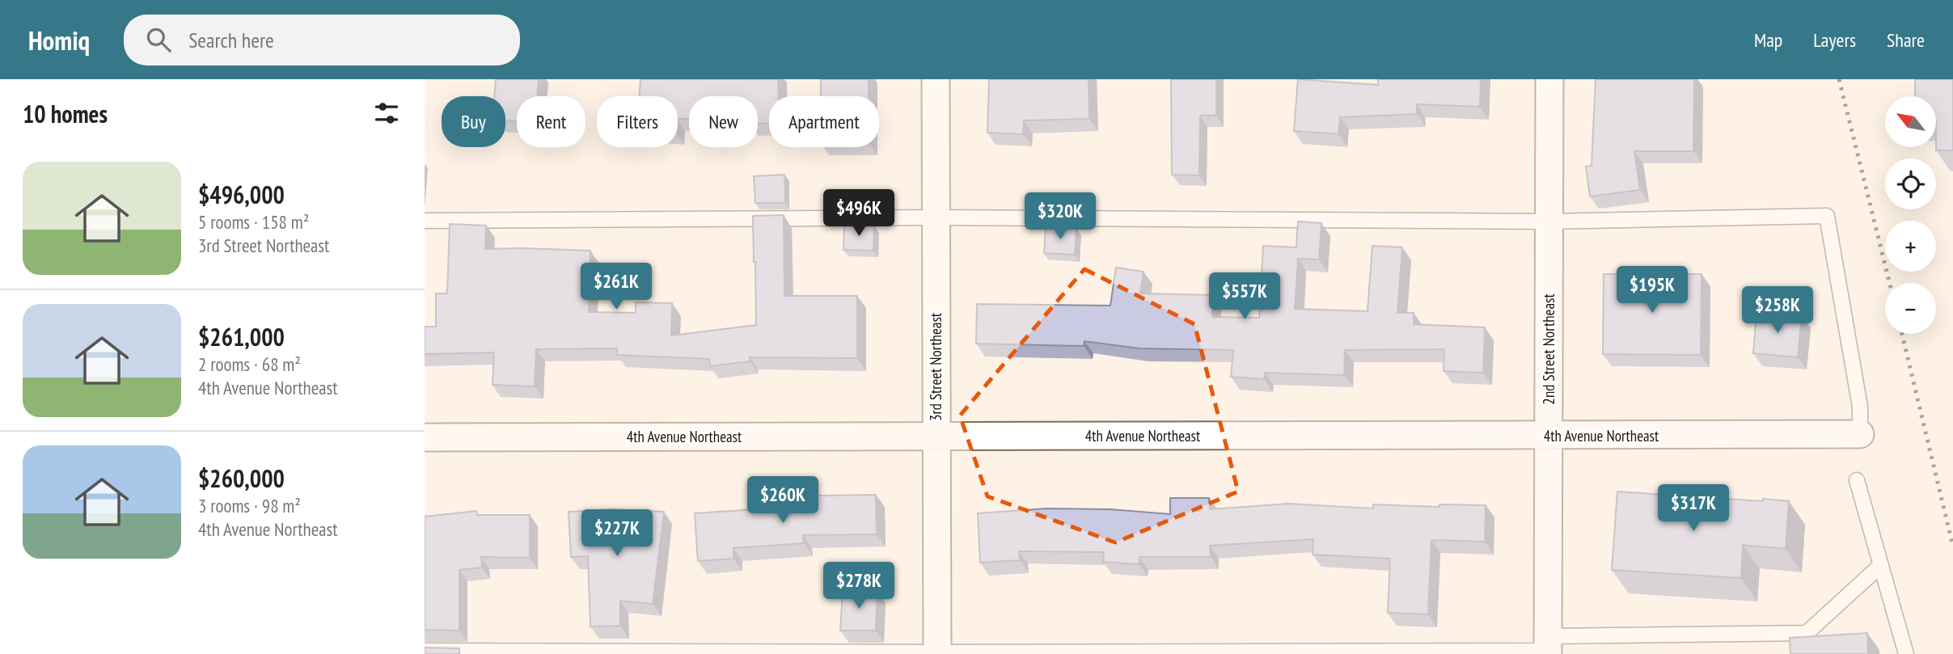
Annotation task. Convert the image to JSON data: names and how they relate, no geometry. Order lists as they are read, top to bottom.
{
  "streets": {
    "street": ["2nd Street Northeast", "3rd Street Northeast", "4th Avenue Northeast"]
  },
  "crossings": [
    ["2nd Street Northeast", "4th Avenue Northeast"],
    ["3rd Street Northeast", "4th Avenue Northeast"]
  ],
  "north": "top left",
  "page": {
    "header": "Homiq",
    "search": "Search here",
    "nav": ["Map", "Layers", "Share"],
    "heading": "10 homes",
    "map_buttons": ["+", "−"],
    "chip": [
      "Buy",
      "Rent",
      "Filters",
      "New",
      "Apartment"
    ],
    "list": [
      {
        "name": "$496,000",
        "note": "5 rooms · 158 m² · 3rd Street Northeast"
      },
      {
        "name": "$261,000",
        "note": "2 rooms · 68 m² · 4th Avenue Northeast"
      },
      {
        "name": "$260,000",
        "note": "3 rooms · 98 m² · 4th Avenue Northeast"
      }
    ],
    "price": [
      "$496K",
      "$320K",
      "$261K",
      "$195K",
      "$557K",
      "$258K",
      "$260K",
      "$317K",
      "$227K",
      "$278K"
    ]
  }
}
